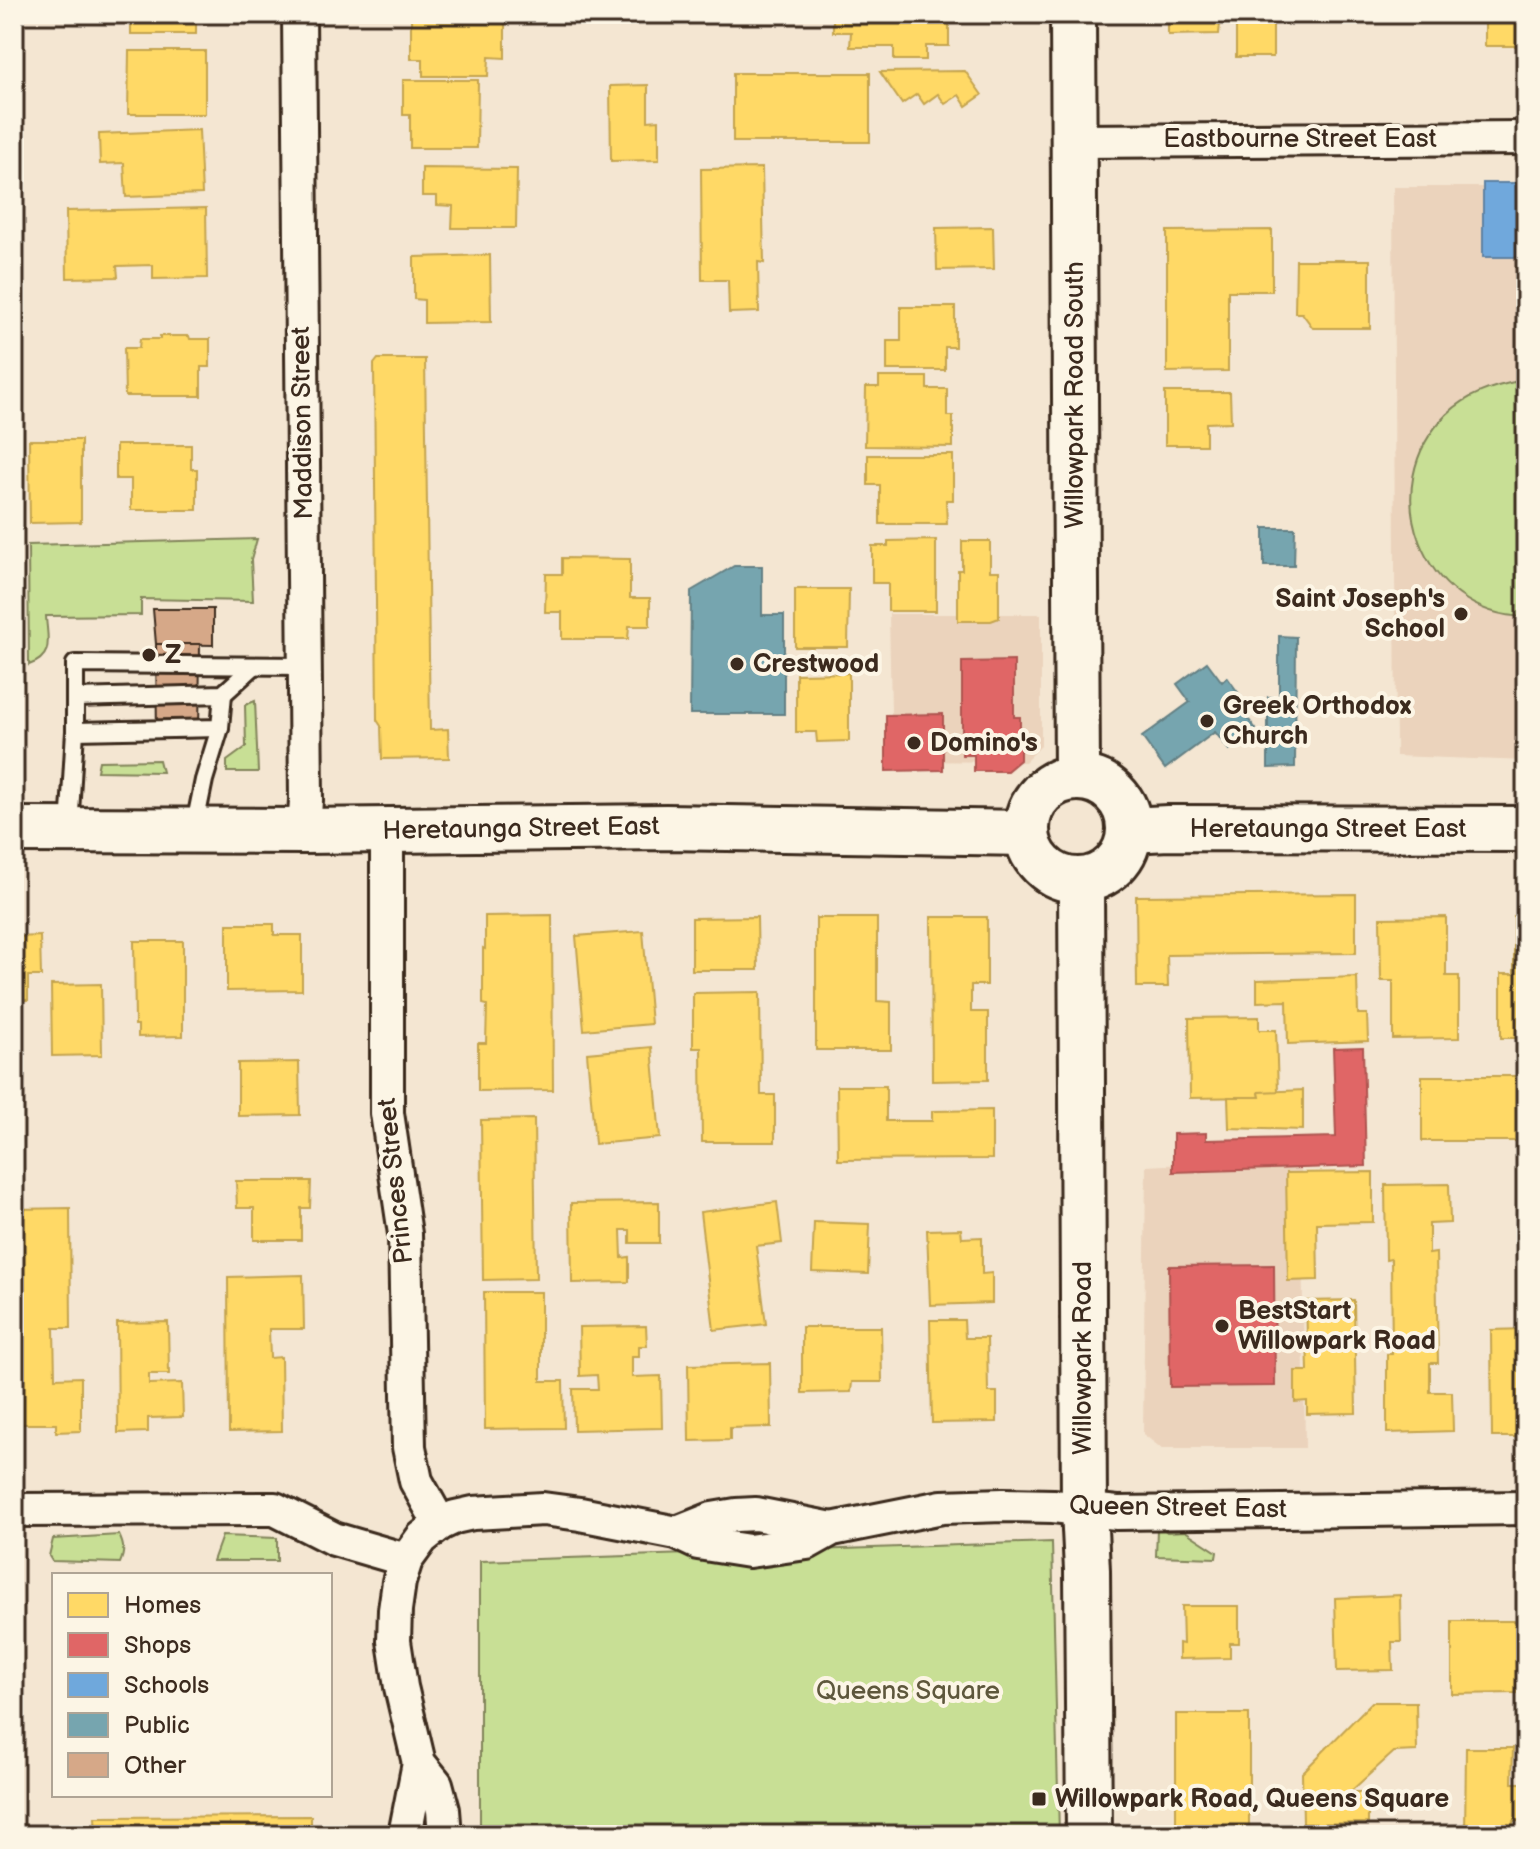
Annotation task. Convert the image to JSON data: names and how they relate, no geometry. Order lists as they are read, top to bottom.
{
  "streets": {
    "main road": ["Willowpark Road South", "Heretaunga Street East", "Willowpark Road"],
    "street": [
      "Eastbourne Street East",
      "Maddison Street",
      "Princes Street",
      "Queen Street East"
    ]
  },
  "crossings": [
    ["Eastbourne Street East", "Willowpark Road South"],
    ["Willowpark Road South", "Heretaunga Street East"],
    ["Willowpark Road South", "Willowpark Road"],
    ["Maddison Street", "Heretaunga Street East"],
    ["Heretaunga Street East", "Princes Street"],
    ["Heretaunga Street East", "Willowpark Road"],
    ["Princes Street", "Queen Street East"],
    ["Willowpark Road", "Queen Street East"]
  ],
  "parks": ["Queens Square"],
  "places": {
    "other": [
      "Saint Joseph's School",
      "Z",
      "Crestwood",
      "Greek Orthodox Church",
      "Domino's",
      "BestStart Willowpark Road"
    ],
    "transit": ["Willowpark Road, Queens Square"]
  },
  "legend": [
    "Homes",
    "Shops",
    "Schools",
    "Public",
    "Other"
  ]
}
